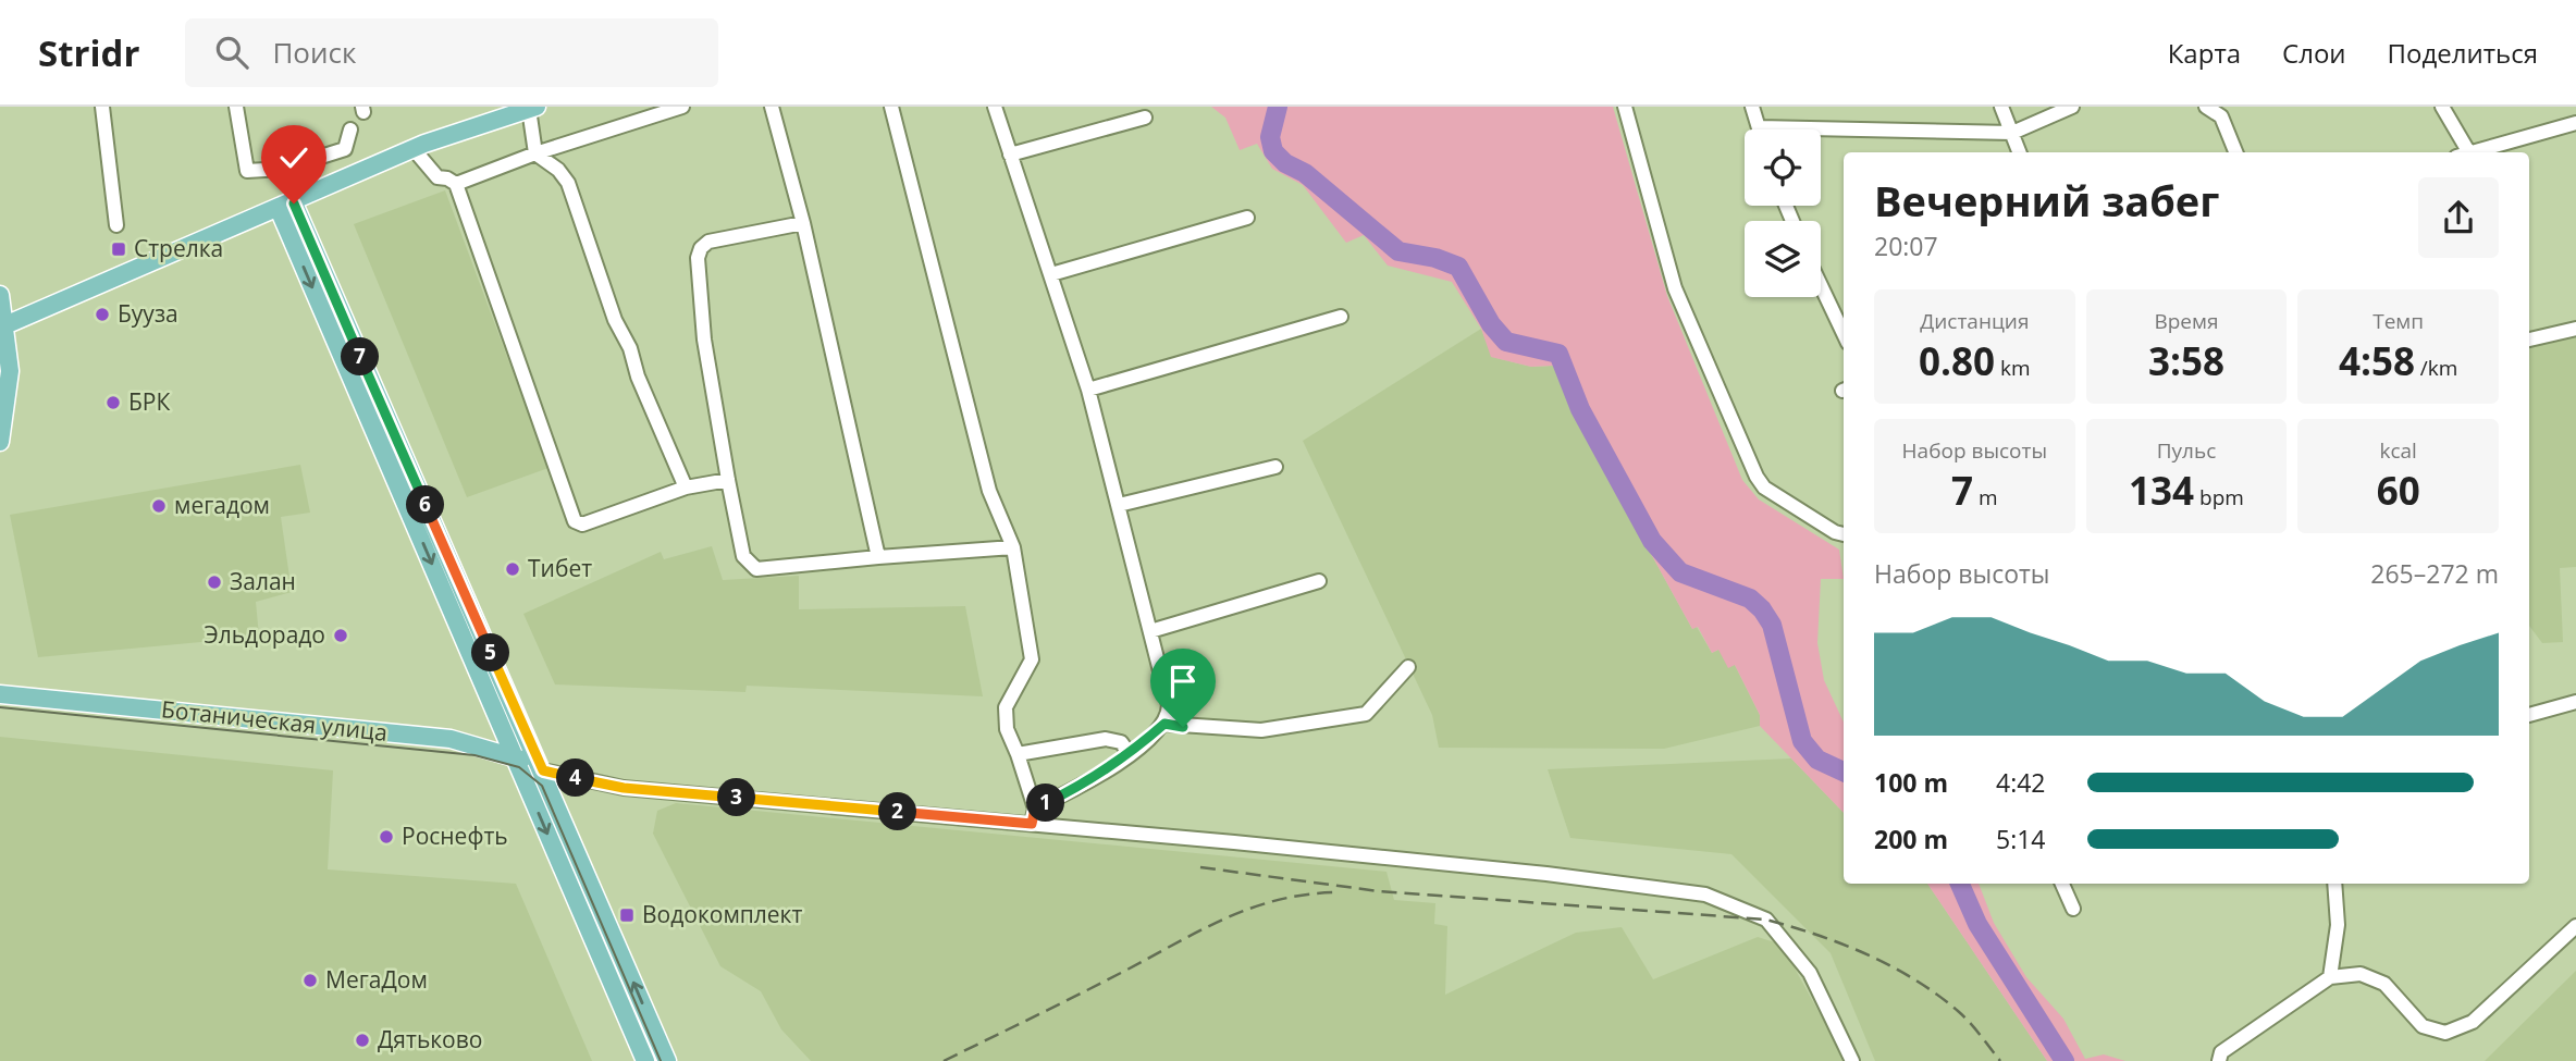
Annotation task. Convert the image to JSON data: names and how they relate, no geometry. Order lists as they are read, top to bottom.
{
  "streets": {
    "main road": ["Ботаническая улица"]
  },
  "places": {
    "transit": ["Стрелка", "Водокомплект"],
    "other": [
      "Бууза",
      "БРК",
      "мегадом",
      "Тибет",
      "Залан",
      "Эльдорадо",
      "Роснефть",
      "МегаДом",
      "Дятьково"
    ]
  },
  "page": {
    "header": "Stridr",
    "search": "Поиск",
    "nav": ["Карта", "Слои", "Поделиться"],
    "heading": ["Вечерний забег", "20:07"],
    "stats": [
      ["Дистанция", "0.80 km"],
      ["Время", "3:58"],
      ["Темп", "4:58 /km"],
      ["Набор высоты", "7 m"],
      ["Пульс", "134 bpm"],
      ["kcal", "60"]
    ],
    "pins": [
      "7",
      "6",
      "5",
      "4",
      "3",
      "1",
      "2"
    ],
    "chart": ["Набор высоты", "265–272 m"],
    "list": [
      {
        "name": "100 m",
        "note": "4:42"
      },
      {
        "name": "200 m",
        "note": "5:14"
      }
    ]
  }
}
